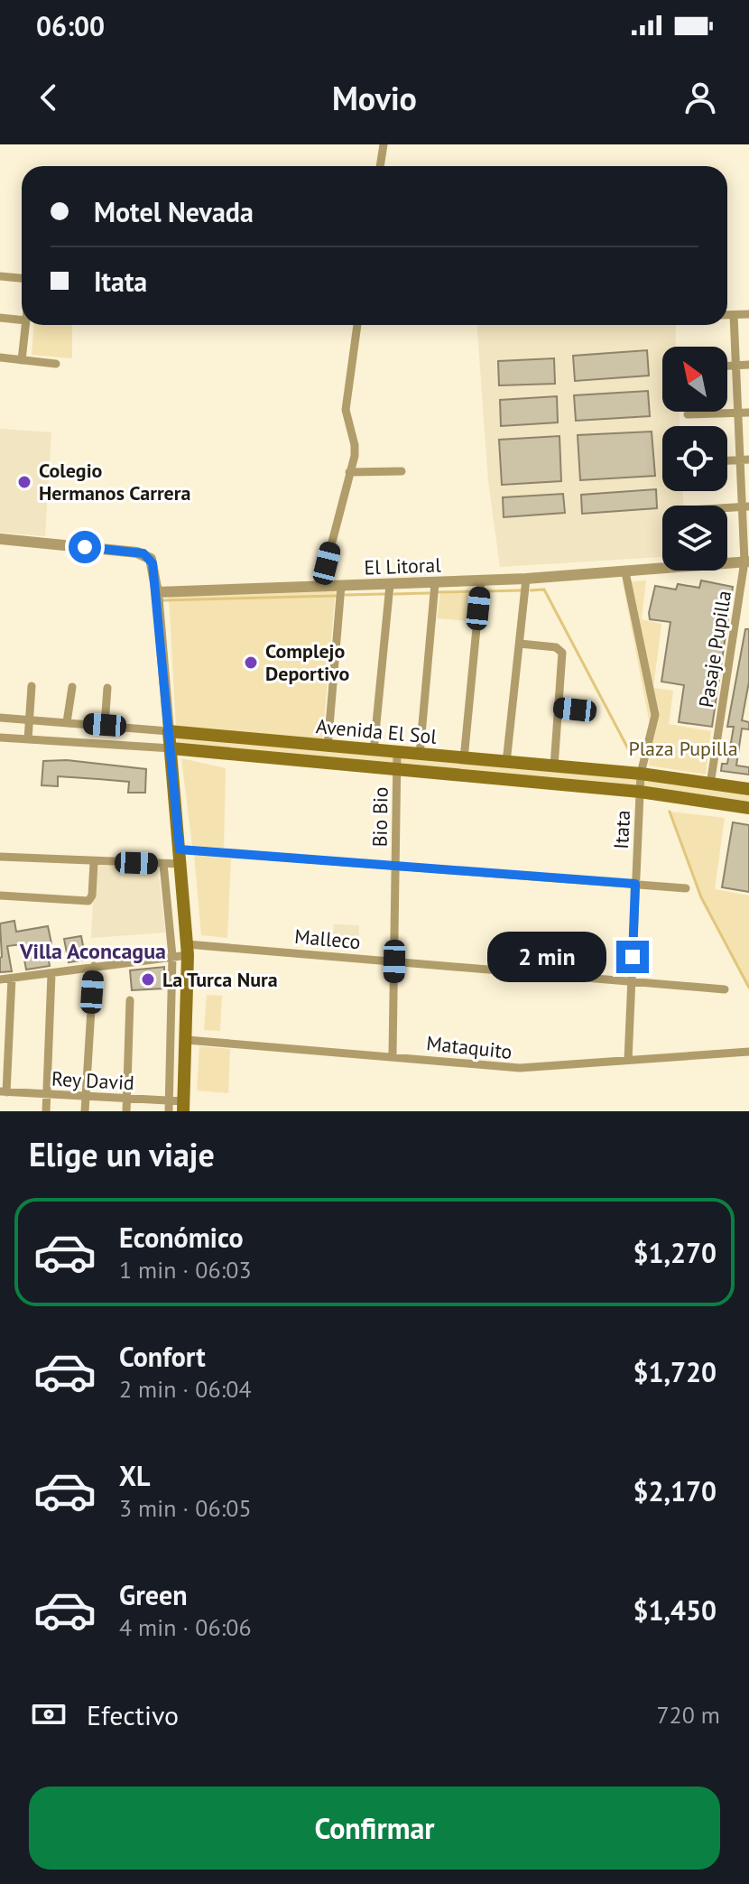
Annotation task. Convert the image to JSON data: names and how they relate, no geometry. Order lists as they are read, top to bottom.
{
  "streets": {
    "main road": ["Avenida El Sol"],
    "street": [
      "El Litoral",
      "Pasaje Pupilla",
      "Bio Bio",
      "Itata",
      "Malleco",
      "Mataquito",
      "Rey David"
    ]
  },
  "crossings": [
    ["El Litoral", "Pasaje Pupilla"],
    ["El Litoral", "Itata"],
    ["Pasaje Pupilla", "Avenida El Sol"],
    ["Avenida El Sol", "Bio Bio"],
    ["Avenida El Sol", "Itata"],
    ["Bio Bio", "Malleco"],
    ["Bio Bio", "Mataquito"],
    ["Itata", "Malleco"],
    ["Itata", "Mataquito"]
  ],
  "districts": ["Villa Aconcagua"],
  "parks": ["Plaza Pupilla"],
  "places": ["Colegio Hermanos Carrera", "Complejo Deportivo", "La Turca Nura"],
  "north": "top left",
  "page": {
    "status": "06:00",
    "header": "Movio",
    "banner": ["Motel Nevada", "Itata"],
    "bubble": "2 min",
    "heading": "Elige un viaje",
    "list": [
      {
        "name": "Económico",
        "note": "1 min · 06:03",
        "value": "$1,270"
      },
      {
        "name": "Confort",
        "note": "2 min · 06:04",
        "value": "$1,720"
      },
      {
        "name": "XL",
        "note": "3 min · 06:05",
        "value": "$2,170"
      },
      {
        "name": "Green",
        "note": "4 min · 06:06",
        "value": "$1,450"
      }
    ],
    "pay": ["Efectivo", "720 m"],
    "buttons": "Confirmar"
  }
}
